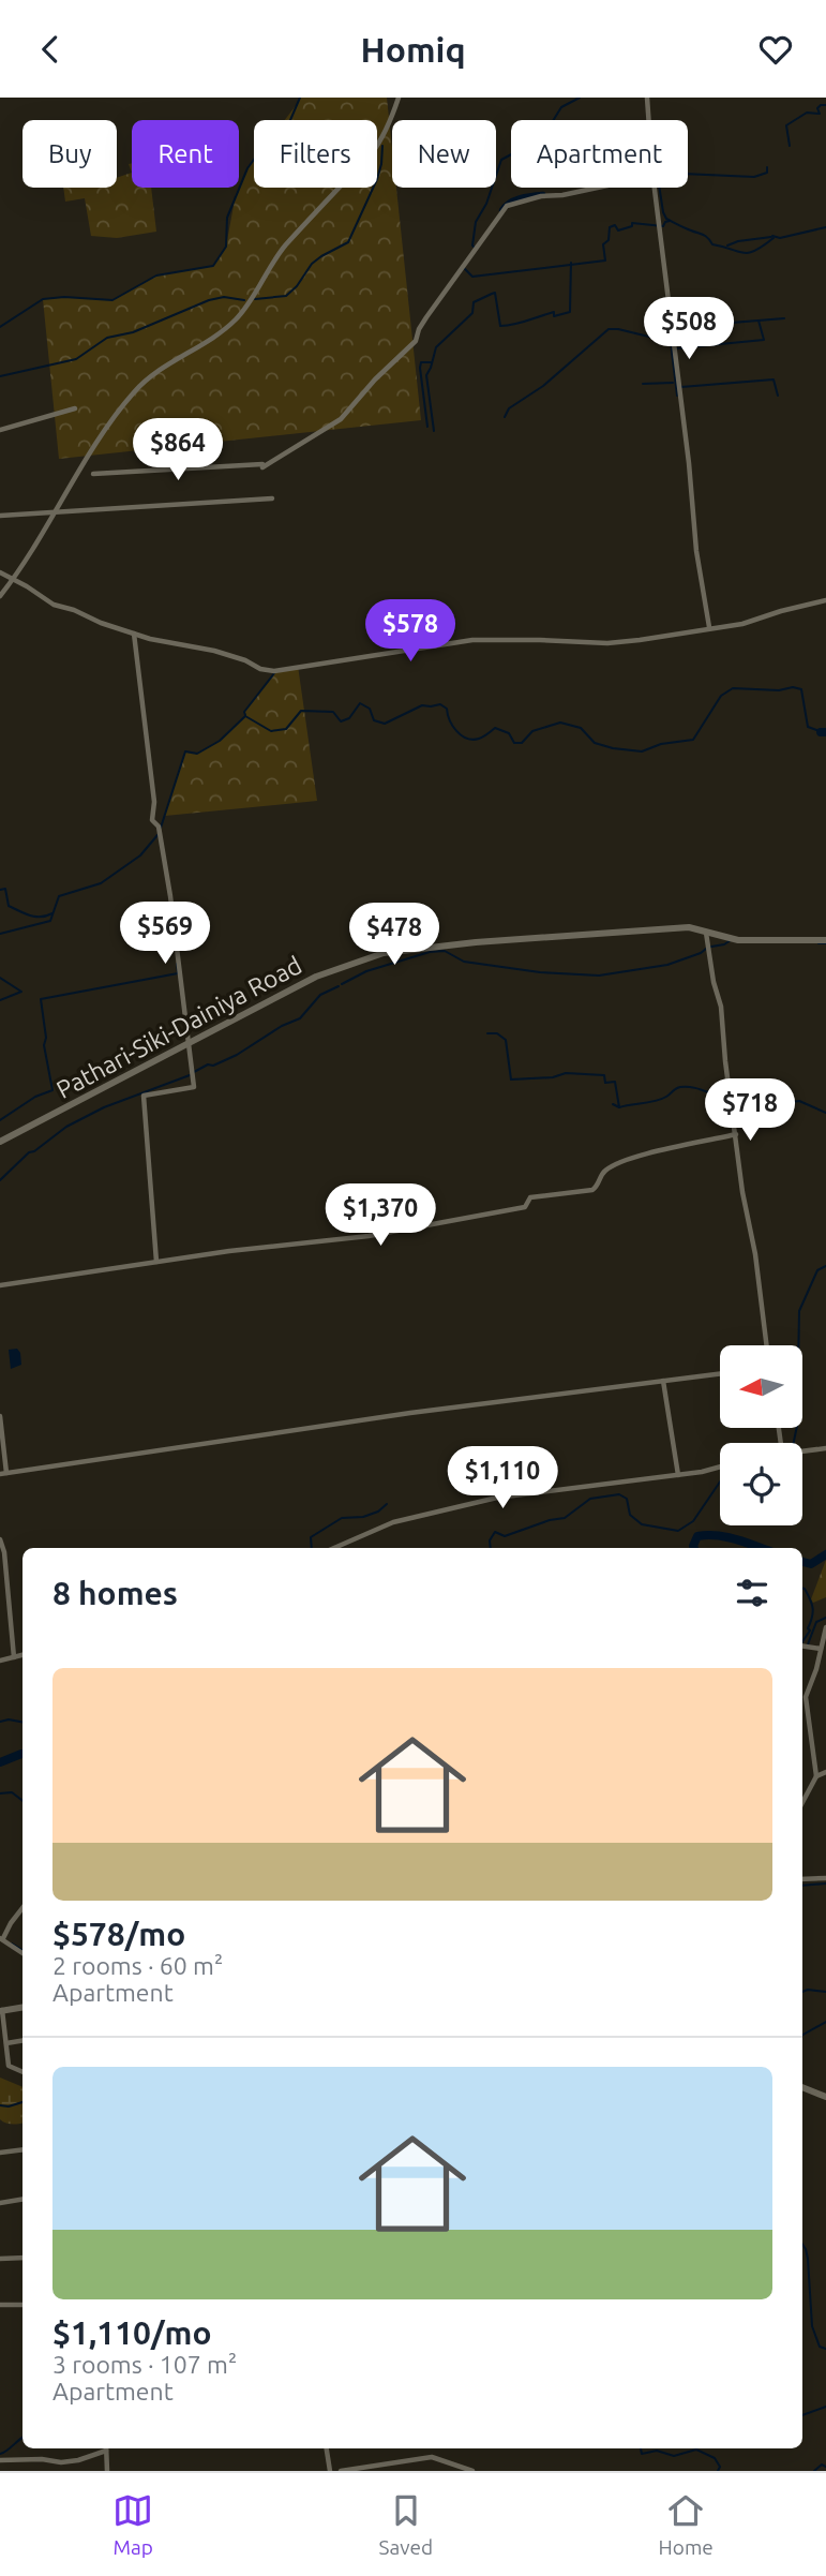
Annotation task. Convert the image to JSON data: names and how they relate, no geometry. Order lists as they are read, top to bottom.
{
  "streets": {
    "main road": ["Pathari-Siki-Dainiya Road"]
  },
  "north": "left",
  "page": {
    "header": "Homiq",
    "chip": [
      "Buy",
      "Rent",
      "Filters",
      "New",
      "Apartment"
    ],
    "price": [
      "$508",
      "$864",
      "$578",
      "$569",
      "$478",
      "$718",
      "$1,370",
      "$1,110"
    ],
    "heading": "8 homes",
    "list": [
      {
        "name": "$578/mo",
        "note": "2 rooms · 60 m² · Apartment"
      },
      {
        "name": "$1,110/mo",
        "note": "3 rooms · 107 m² · Apartment"
      }
    ],
    "tabs": ["Map", "Saved", "Home"]
  }
}
